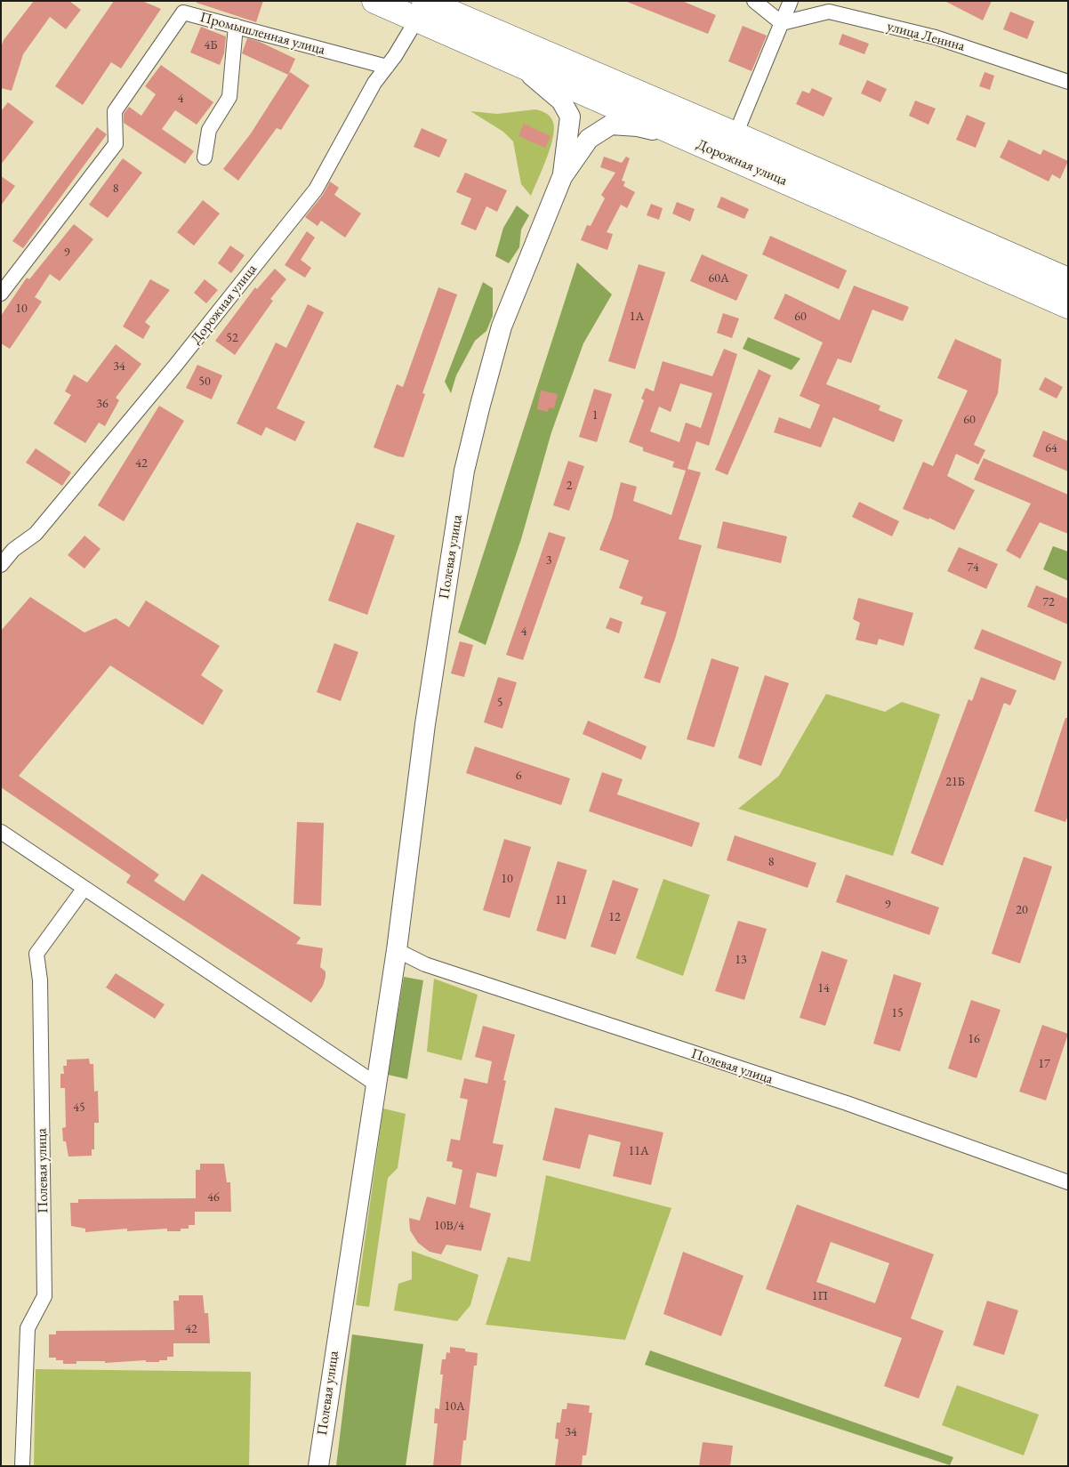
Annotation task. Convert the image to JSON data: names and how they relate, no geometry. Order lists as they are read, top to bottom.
{
  "streets": {
    "highway": ["Дорожная улица"],
    "main road": ["Полевая улица"],
    "street": ["Промышленная улица", "улица Ленина"]
  },
  "crossings": [
    ["Промышленная улица", "Дорожная улица"]
  ],
  "house_numbers": [
    "4Б",
    "4",
    "8",
    "9",
    "60А",
    "10",
    "1А",
    "60",
    "52",
    "34",
    "50",
    "36",
    "1",
    "60",
    "64",
    "42",
    "2",
    "3",
    "74",
    "72",
    "4",
    "5",
    "6",
    "21Б",
    "8",
    "10",
    "11",
    "9",
    "20",
    "12",
    "13",
    "14",
    "15",
    "16",
    "17",
    "45",
    "11А",
    "46",
    "10В/4",
    "1П",
    "42",
    "10А",
    "34"
  ]
}
